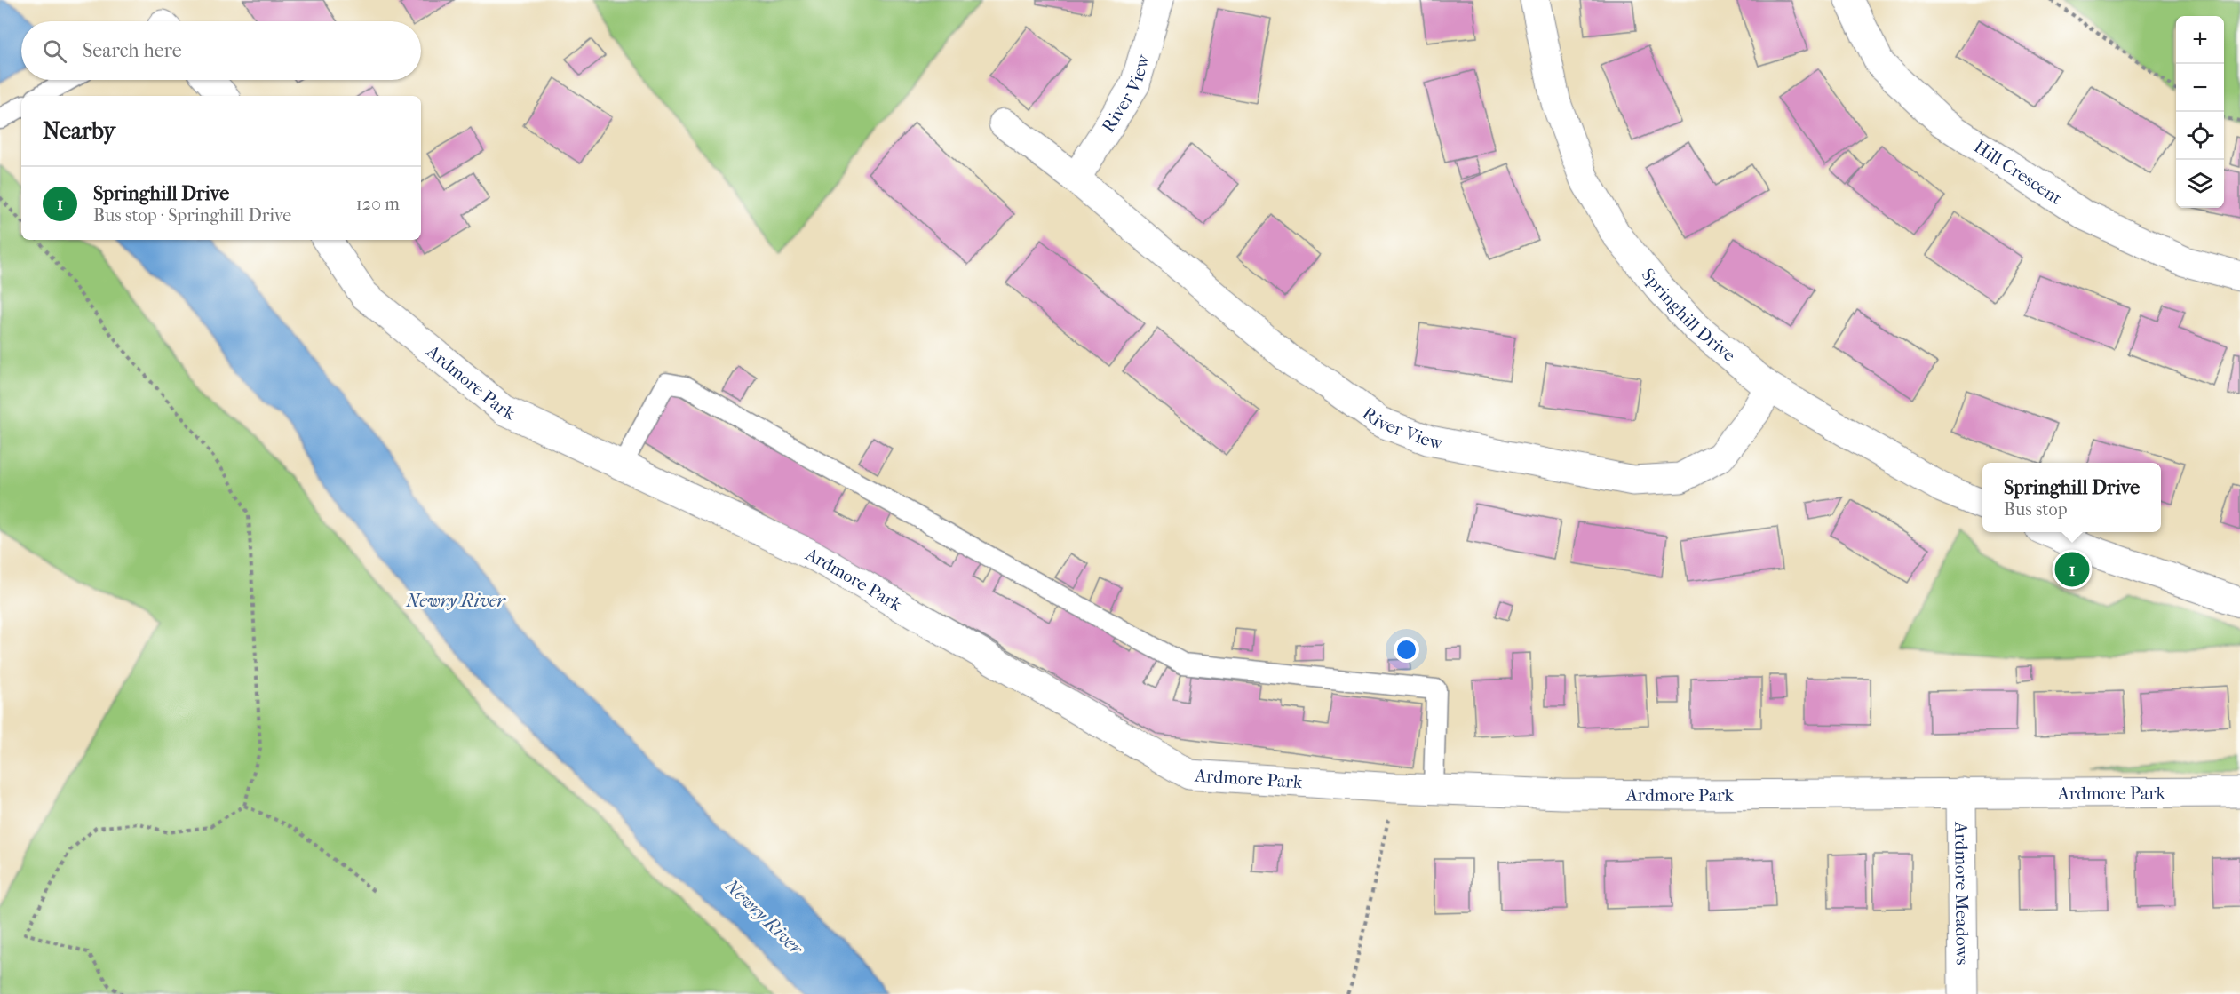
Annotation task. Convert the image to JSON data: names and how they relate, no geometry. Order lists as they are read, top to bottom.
{
  "streets": {
    "street": [
      "River View",
      "Hill Crescent",
      "Springhill Drive",
      "Ardmore Park",
      "Ardmore Meadows"
    ]
  },
  "crossings": [
    ["River View", "Springhill Drive"],
    ["Ardmore Park", "Ardmore Meadows"]
  ],
  "water": ["Newry River"],
  "page": {
    "map_buttons": ["+", "−"],
    "search": "Search here",
    "heading": "Nearby",
    "list": [
      {
        "mark": "1",
        "name": "Springhill Drive",
        "note": "Bus stop · Springhill Drive",
        "value": "120 m"
      }
    ],
    "popup": ["Springhill Drive", "Bus stop"],
    "pins": "1"
  }
}
